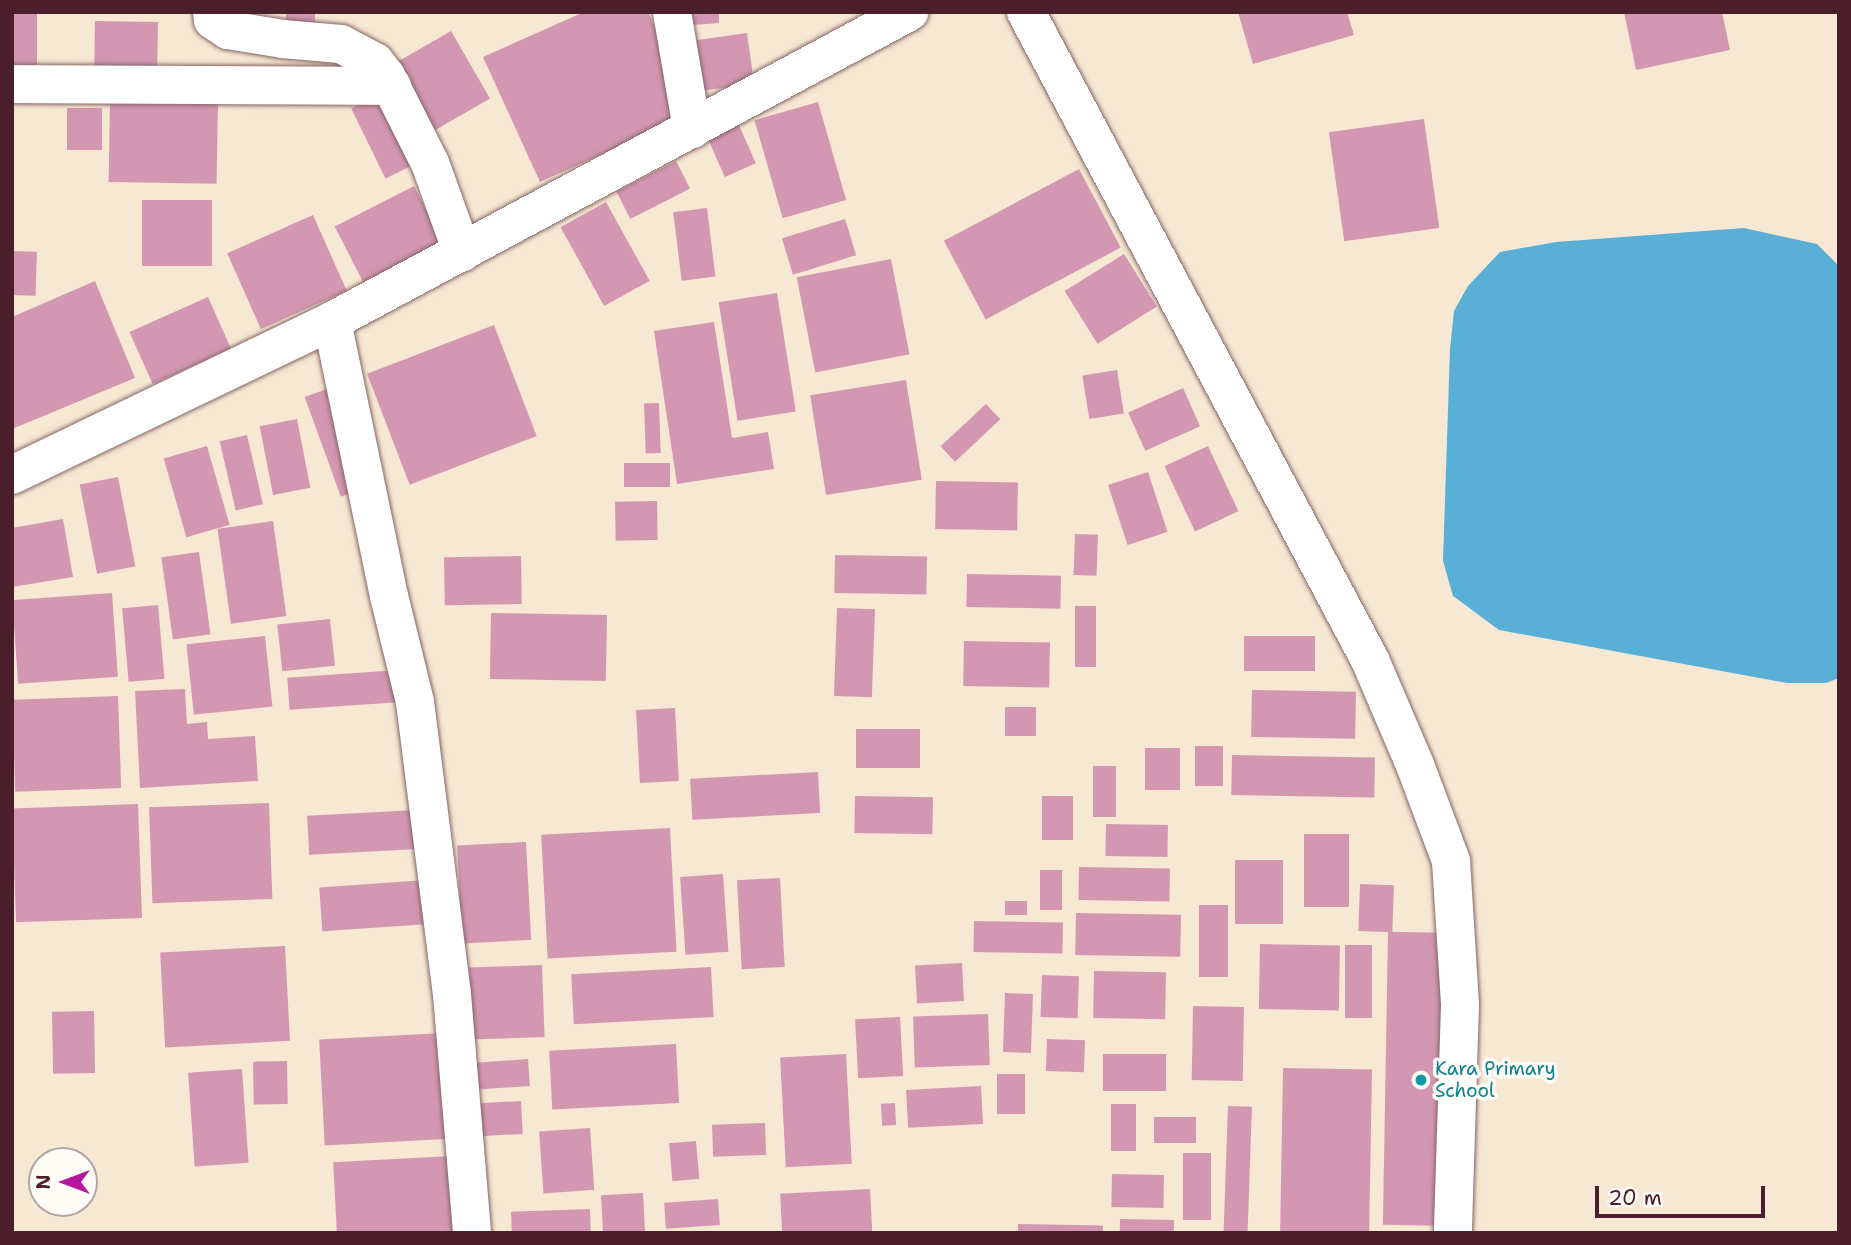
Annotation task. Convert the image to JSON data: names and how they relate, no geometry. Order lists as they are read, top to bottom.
{
  "places": ["Kara Primary School"],
  "scale_bar": "20 m",
  "north": "left"
}
